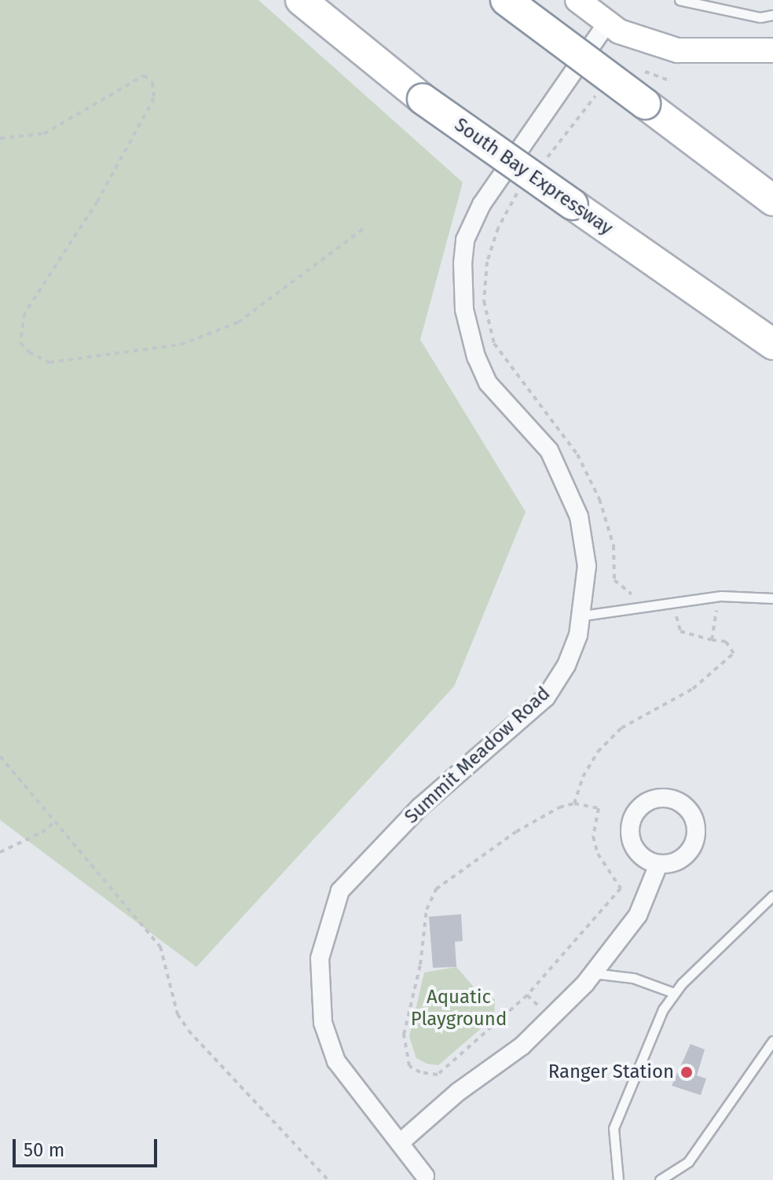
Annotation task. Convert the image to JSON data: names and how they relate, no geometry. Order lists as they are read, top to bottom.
{
  "streets": {
    "highway": ["South Bay Expressway"],
    "street": ["Summit Meadow Road"]
  },
  "parks": ["Aquatic Playground"],
  "places": ["Ranger Station"],
  "scale_bar": "50 m"
}
